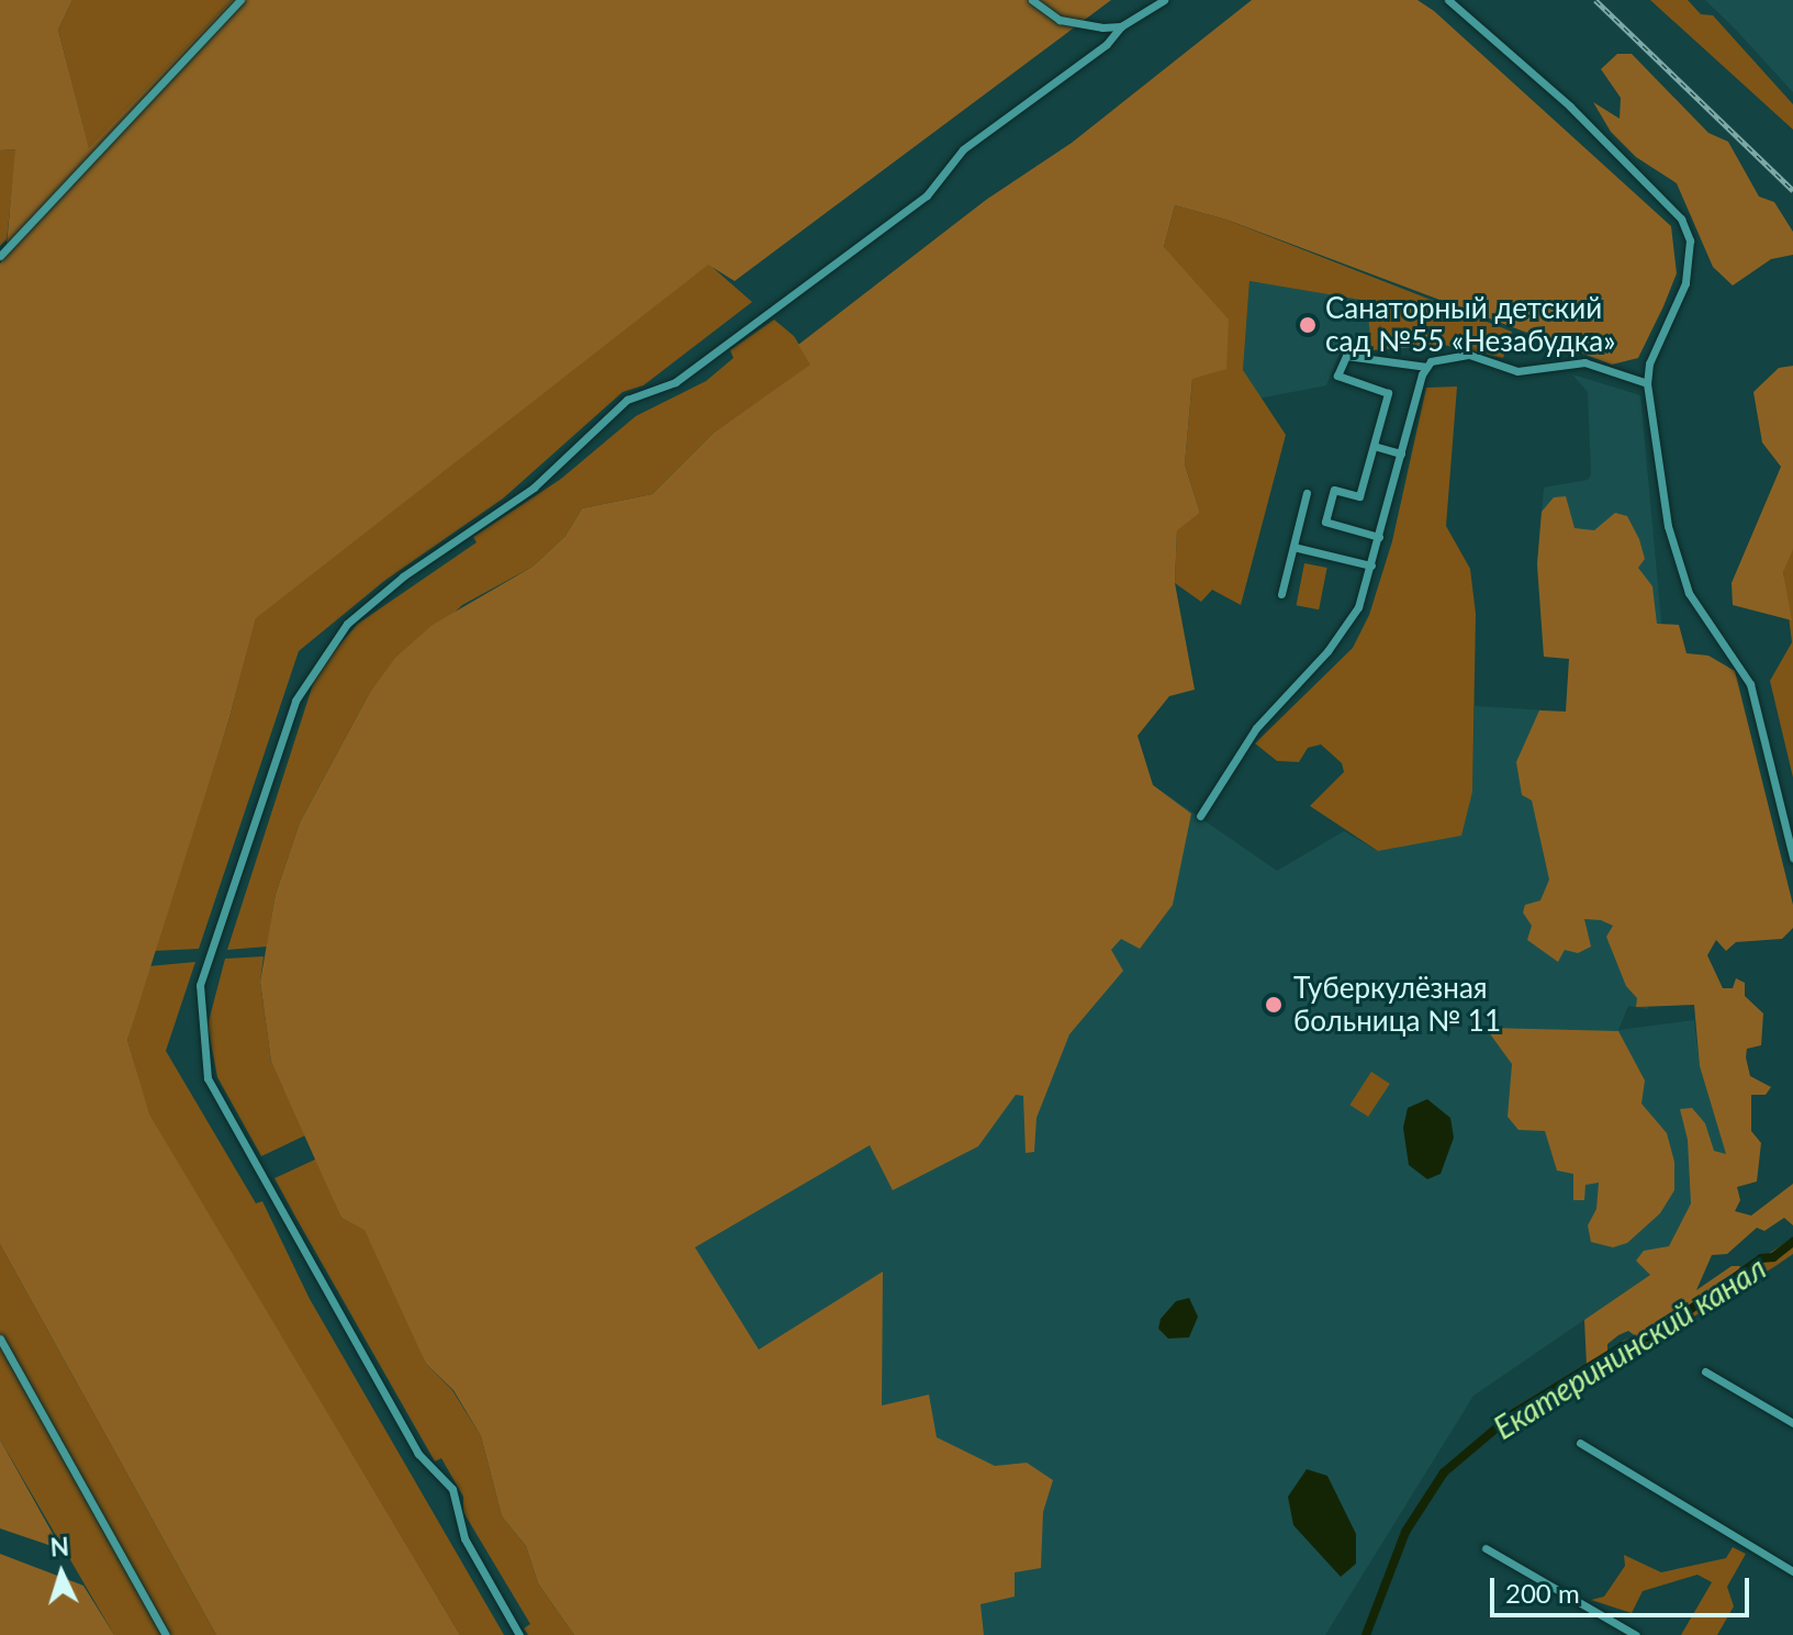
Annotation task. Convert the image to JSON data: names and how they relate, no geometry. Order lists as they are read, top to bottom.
{
  "water": ["Екатерининский канал"],
  "places": ["Санаторный детский сад №55 «Незабудка»", "Туберкулёзная больница № 11"],
  "scale_bar": "200 m",
  "north": "top"
}
